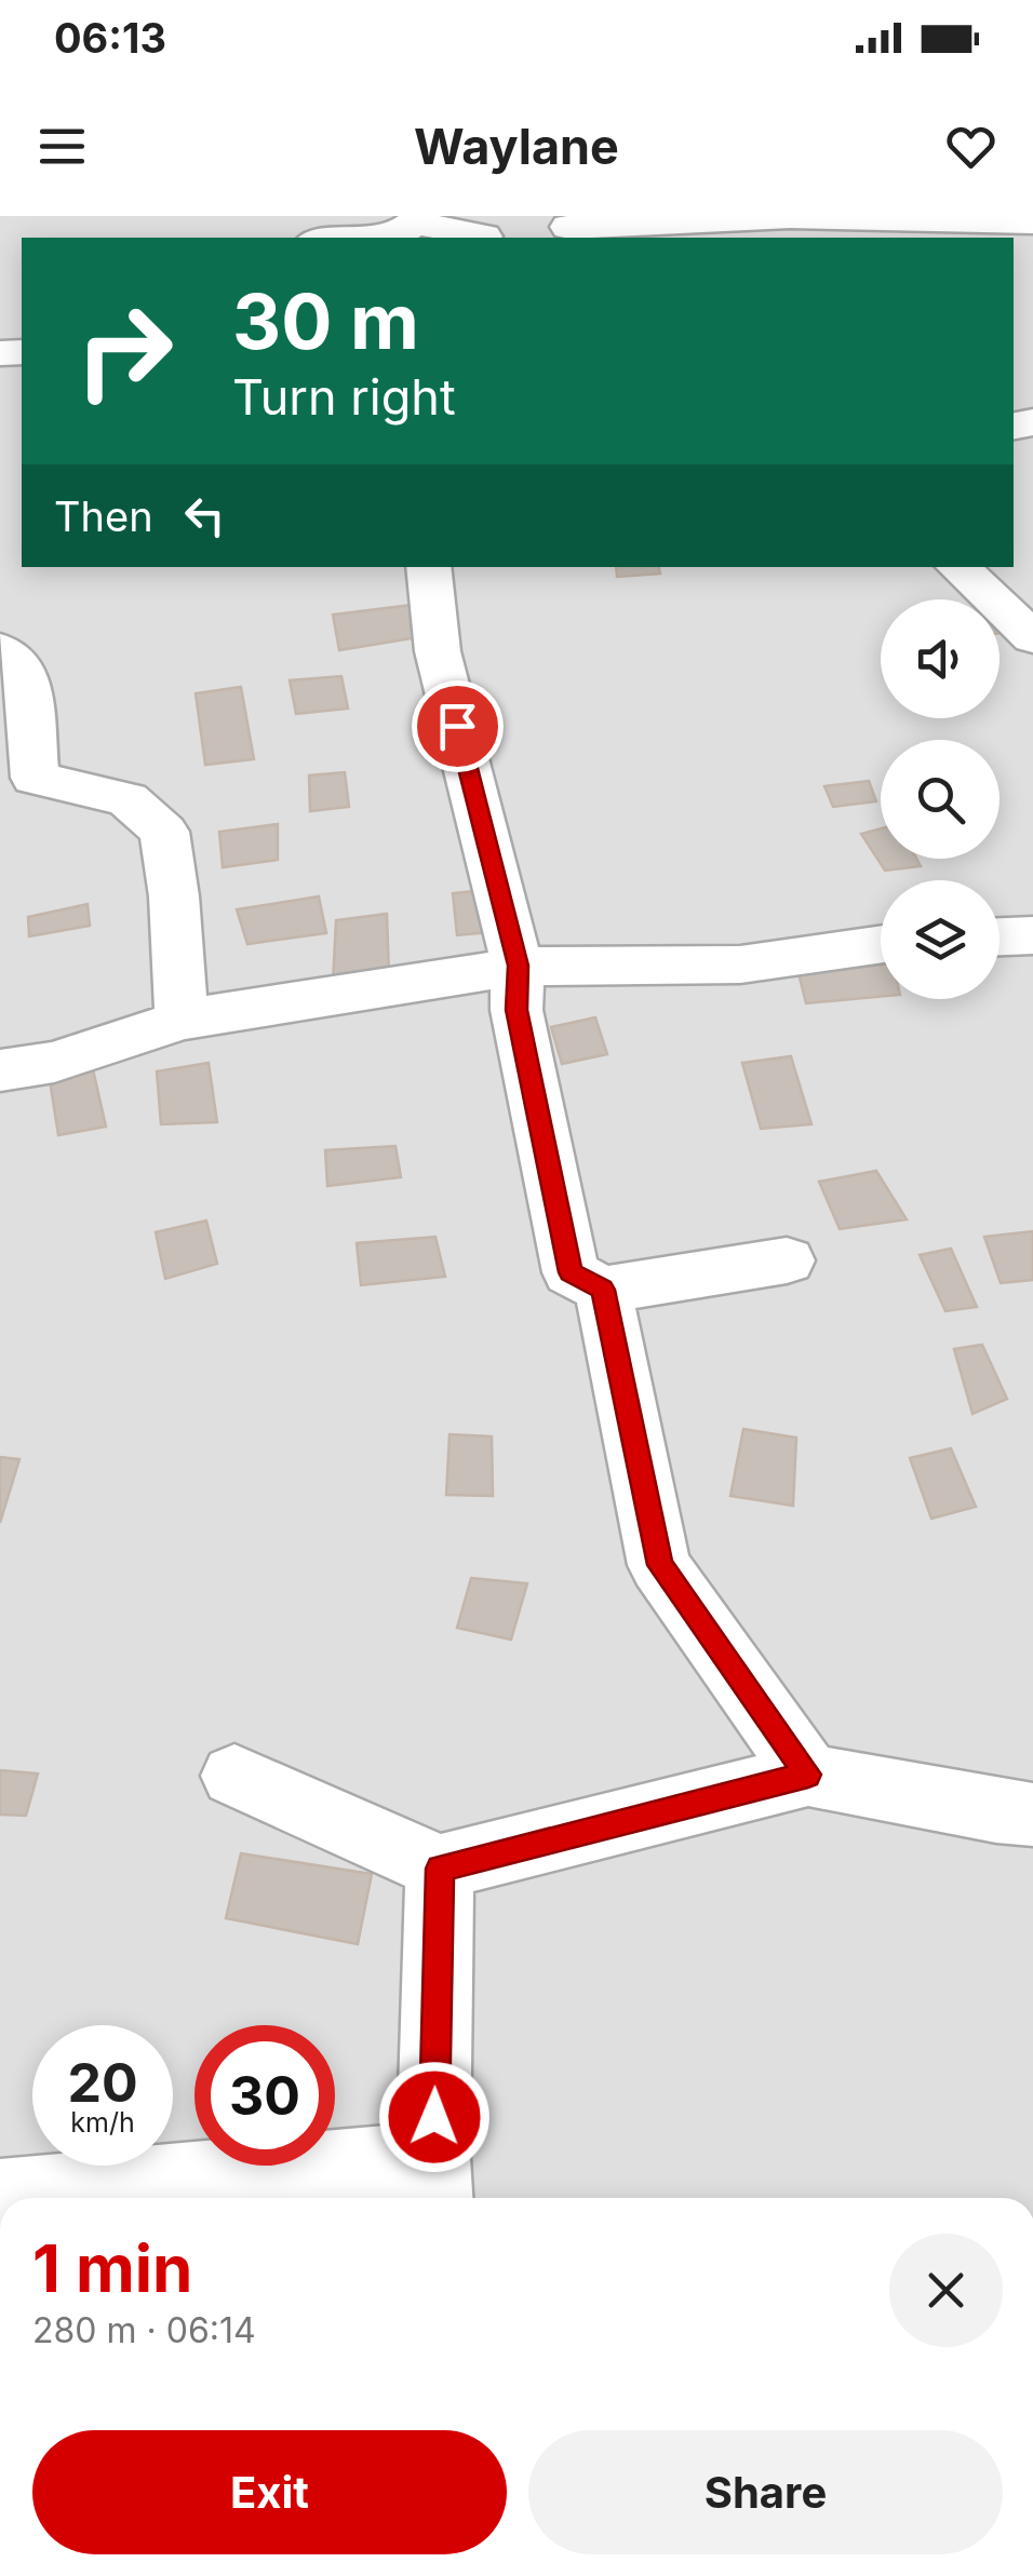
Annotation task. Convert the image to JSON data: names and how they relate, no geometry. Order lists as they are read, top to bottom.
{
  "page": {
    "status": "06:13",
    "header": "Waylane",
    "turn": ["30 m", "Turn right"],
    "then": "Then",
    "speed": "20 km/h",
    "limit": "30",
    "heading": ["1 min", "280 m · 06:14"],
    "buttons": ["Exit", "Share"]
  }
}
